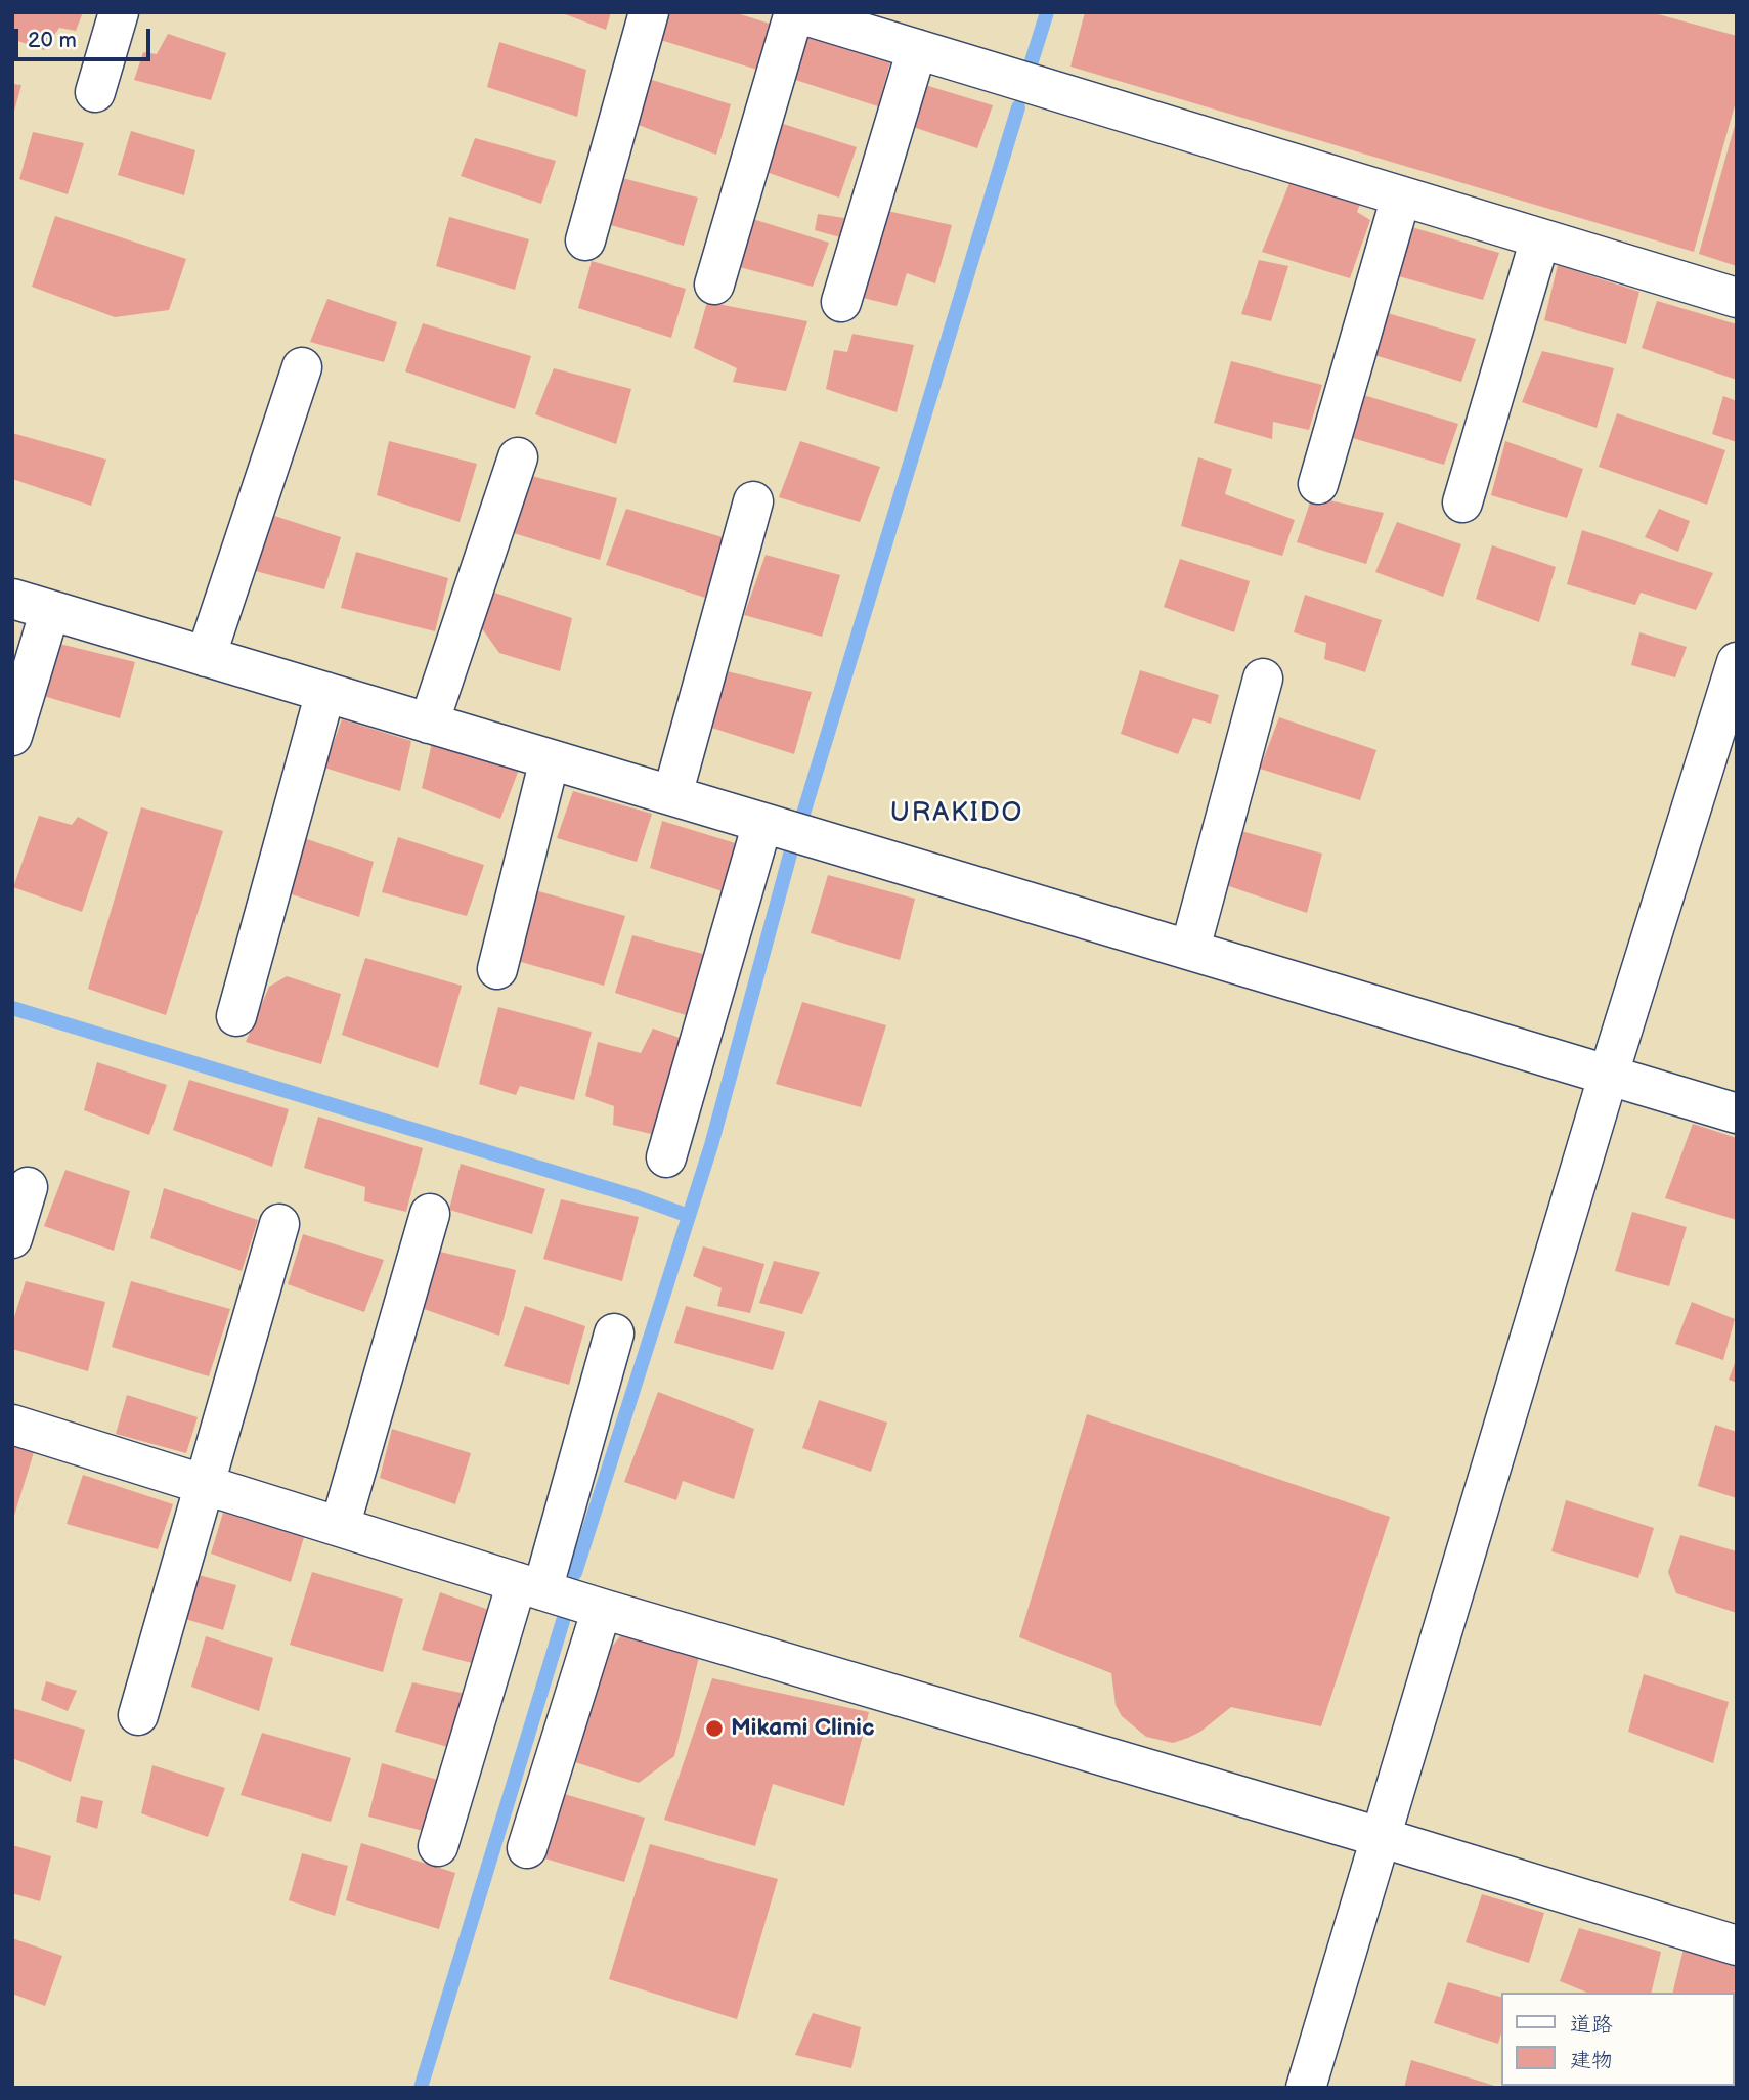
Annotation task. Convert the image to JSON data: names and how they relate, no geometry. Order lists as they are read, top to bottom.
{
  "districts": ["URAKIDO"],
  "places": ["Mikami Clinic"],
  "legend": ["道路", "建物"],
  "scale_bar": "20 m"
}
